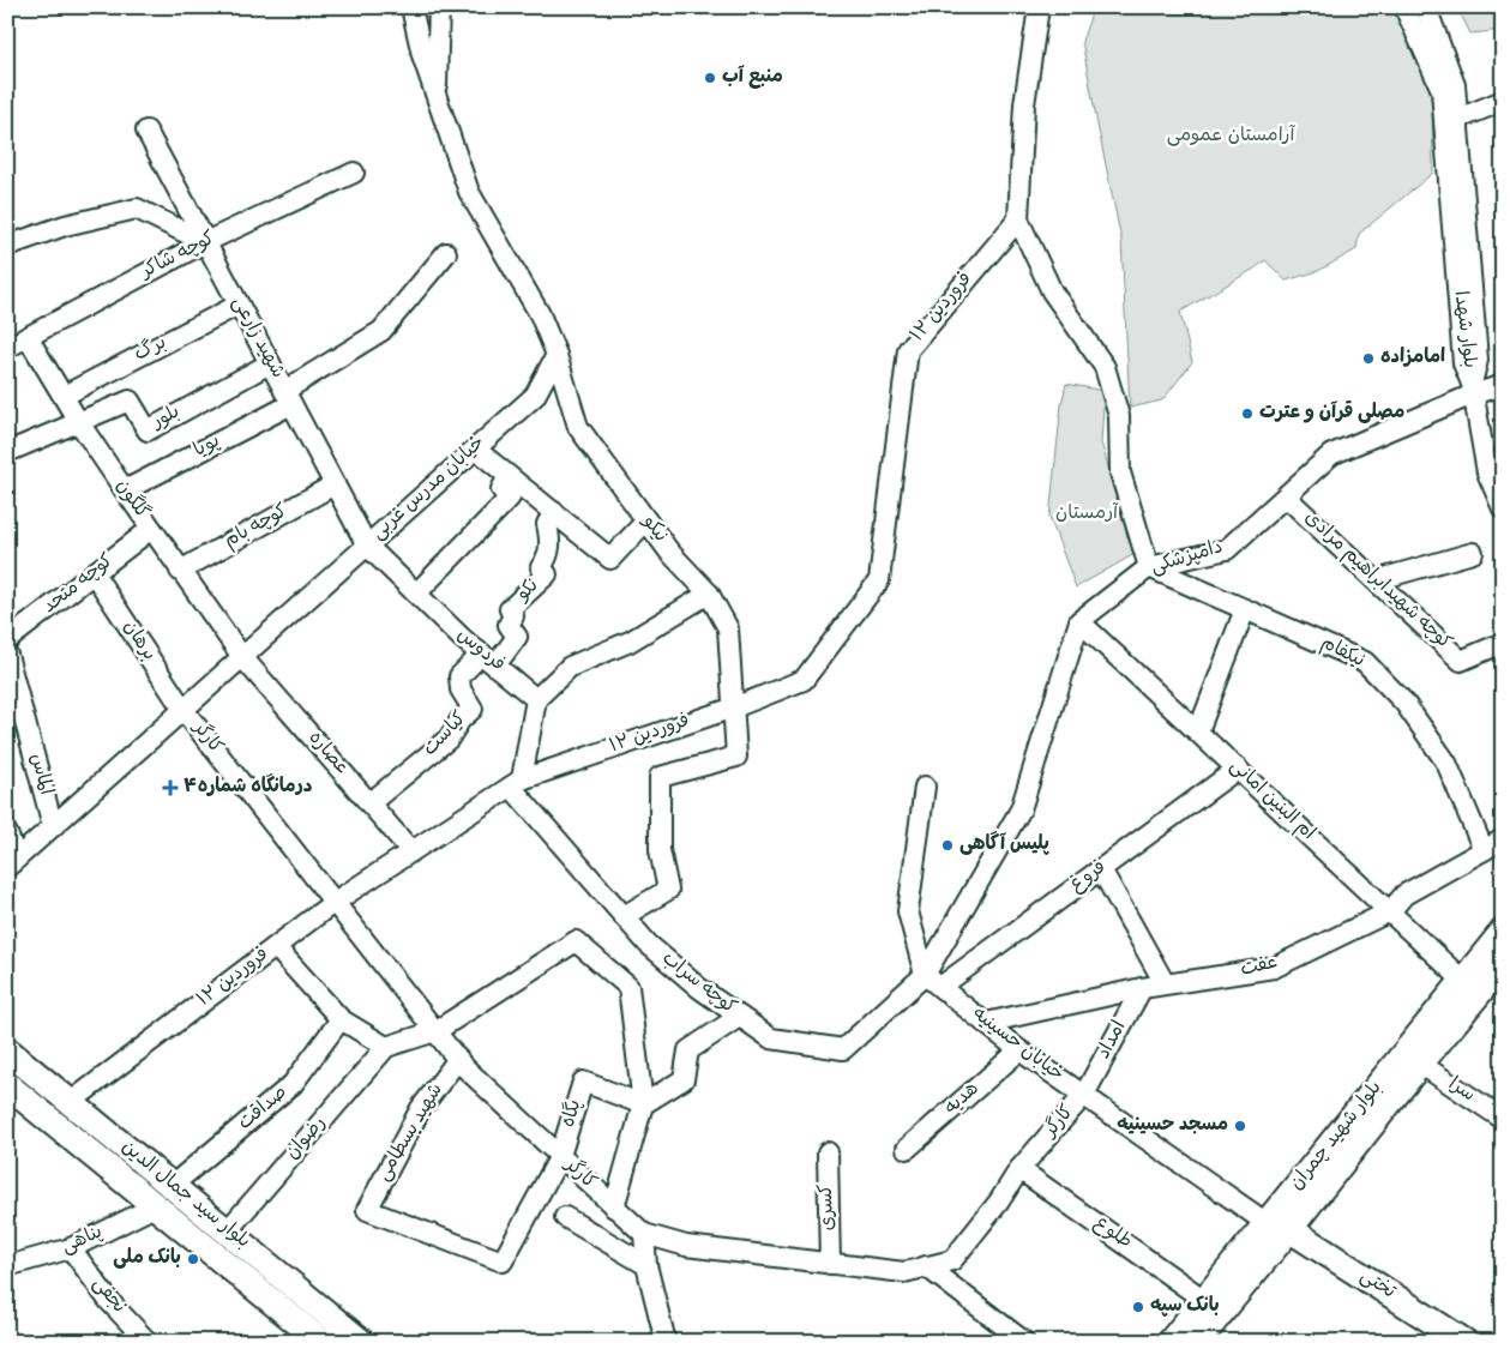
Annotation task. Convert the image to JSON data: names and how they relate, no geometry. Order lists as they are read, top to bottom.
{
  "streets": {
    "main road": ["بلوار شهید چمران", "بلوار سید جمال الدین", "تختی"],
    "street": [
      "کوچه شاکر",
      "۱۲ فروردین",
      "بلوار شهدا",
      "شهید زارعی",
      "برگ",
      "بلور",
      "پویا",
      "خیابان مدرس غربی",
      "گلگون",
      "کوچه بام",
      "نیکو",
      "دامپزشکی",
      "کوچه شهیدابراهیم مرادی",
      "کوچه متحد",
      "نکو",
      "برهان",
      "فردوس",
      "نیکفام",
      "کیاست",
      "کارگر",
      "عصاره",
      "الماس",
      "ام البنین امانی",
      "فروغ",
      "عفت",
      "کوچه سراب",
      "امداد",
      "خیابان حسینیه",
      "سرا",
      "هدیه",
      "صداقت",
      "پگاه",
      "شهید بسطامی",
      "رضوان",
      "کسری",
      "طلوع",
      "پناهی",
      "نجفی"
    ]
  },
  "crossings": [
    ["کوچه شاکر", "شهید زارعی"],
    ["کوچه شاکر", "گلگون"],
    ["۱۲ فروردین", "نیکو"],
    ["۱۲ فروردین", "کارگر"],
    ["۱۲ فروردین", "عصاره"],
    ["۱۲ فروردین", "کوچه سراب"],
    ["۱۲ فروردین", "بلوار سید جمال الدین"],
    ["بلوار شهدا", "دامپزشکی"],
    ["شهید زارعی", "برگ"],
    ["شهید زارعی", "بلور"],
    ["شهید زارعی", "پویا"],
    ["شهید زارعی", "خیابان مدرس غربی"],
    ["شهید زارعی", "کوچه بام"],
    ["شهید زارعی", "فردوس"],
    ["برگ", "گلگون"],
    ["بلور", "گلگون"],
    ["پویا", "گلگون"],
    ["خیابان مدرس غربی", "گلگون"],
    ["خیابان مدرس غربی", "نیکو"],
    ["خیابان مدرس غربی", "برهان"],
    ["خیابان مدرس غربی", "فردوس"],
    ["خیابان مدرس غربی", "کارگر"],
    ["خیابان مدرس غربی", "عصاره"],
    ["خیابان مدرس غربی", "الماس"],
    ["گلگون", "کوچه بام"],
    ["گلگون", "کوچه متحد"],
    ["گلگون", "عصاره"],
    ["نیکو", "کوچه سراب"],
    ["دامپزشکی", "کوچه شهیدابراهیم مرادی"],
    ["دامپزشکی", "نیکفام"],
    ["دامپزشکی", "ام البنین امانی"],
    ["کوچه متحد", "برهان"],
    ["نکو", "فردوس"],
    ["نکو", "کیاست"],
    ["برهان", "کارگر"],
    ["فردوس", "کیاست"],
    ["نیکفام", "عفت"],
    ["کیاست", "عصاره"],
    ["کارگر", "امداد"],
    ["کارگر", "خیابان حسینیه"],
    ["کارگر", "پگاه"],
    ["کارگر", "شهید بسطامی"],
    ["کارگر", "کسری"],
    ["کارگر", "طلوع"],
    ["ام البنین امانی", "فروغ"],
    ["ام البنین امانی", "عفت"],
    ["ام البنین امانی", "بلوار شهید چمران"],
    ["فروغ", "کوچه سراب"],
    ["فروغ", "خیابان حسینیه"],
    ["عفت", "امداد"],
    ["عفت", "خیابان حسینیه"],
    ["کوچه سراب", "خیابان حسینیه"],
    ["امداد", "خیابان حسینیه"],
    ["خیابان حسینیه", "هدیه"],
    ["خیابان حسینیه", "بلوار شهید چمران"],
    ["خیابان حسینیه", "تختی"],
    ["سرا", "بلوار شهید چمران"],
    ["صداقت", "بلوار سید جمال الدین"],
    ["پگاه", "شهید بسطامی"],
    ["بلوار شهید چمران", "طلوع"],
    ["بلوار شهید چمران", "تختی"],
    ["رضوان", "بلوار سید جمال الدین"],
    ["بلوار سید جمال الدین", "پناهی"],
    ["پناهی", "نجفی"]
  ],
  "parks": ["آرامستان عمومی", "آرمستان"],
  "places": {
    "other": [
      "منبع آب",
      "امامزاده",
      "مصلی قرآن و عترت",
      "پلیس آگاهی",
      "مسجد حسینیه",
      "بانک ملی",
      "بانک سپه"
    ],
    "health": ["درمانگاه شماره۴"]
  }
}
